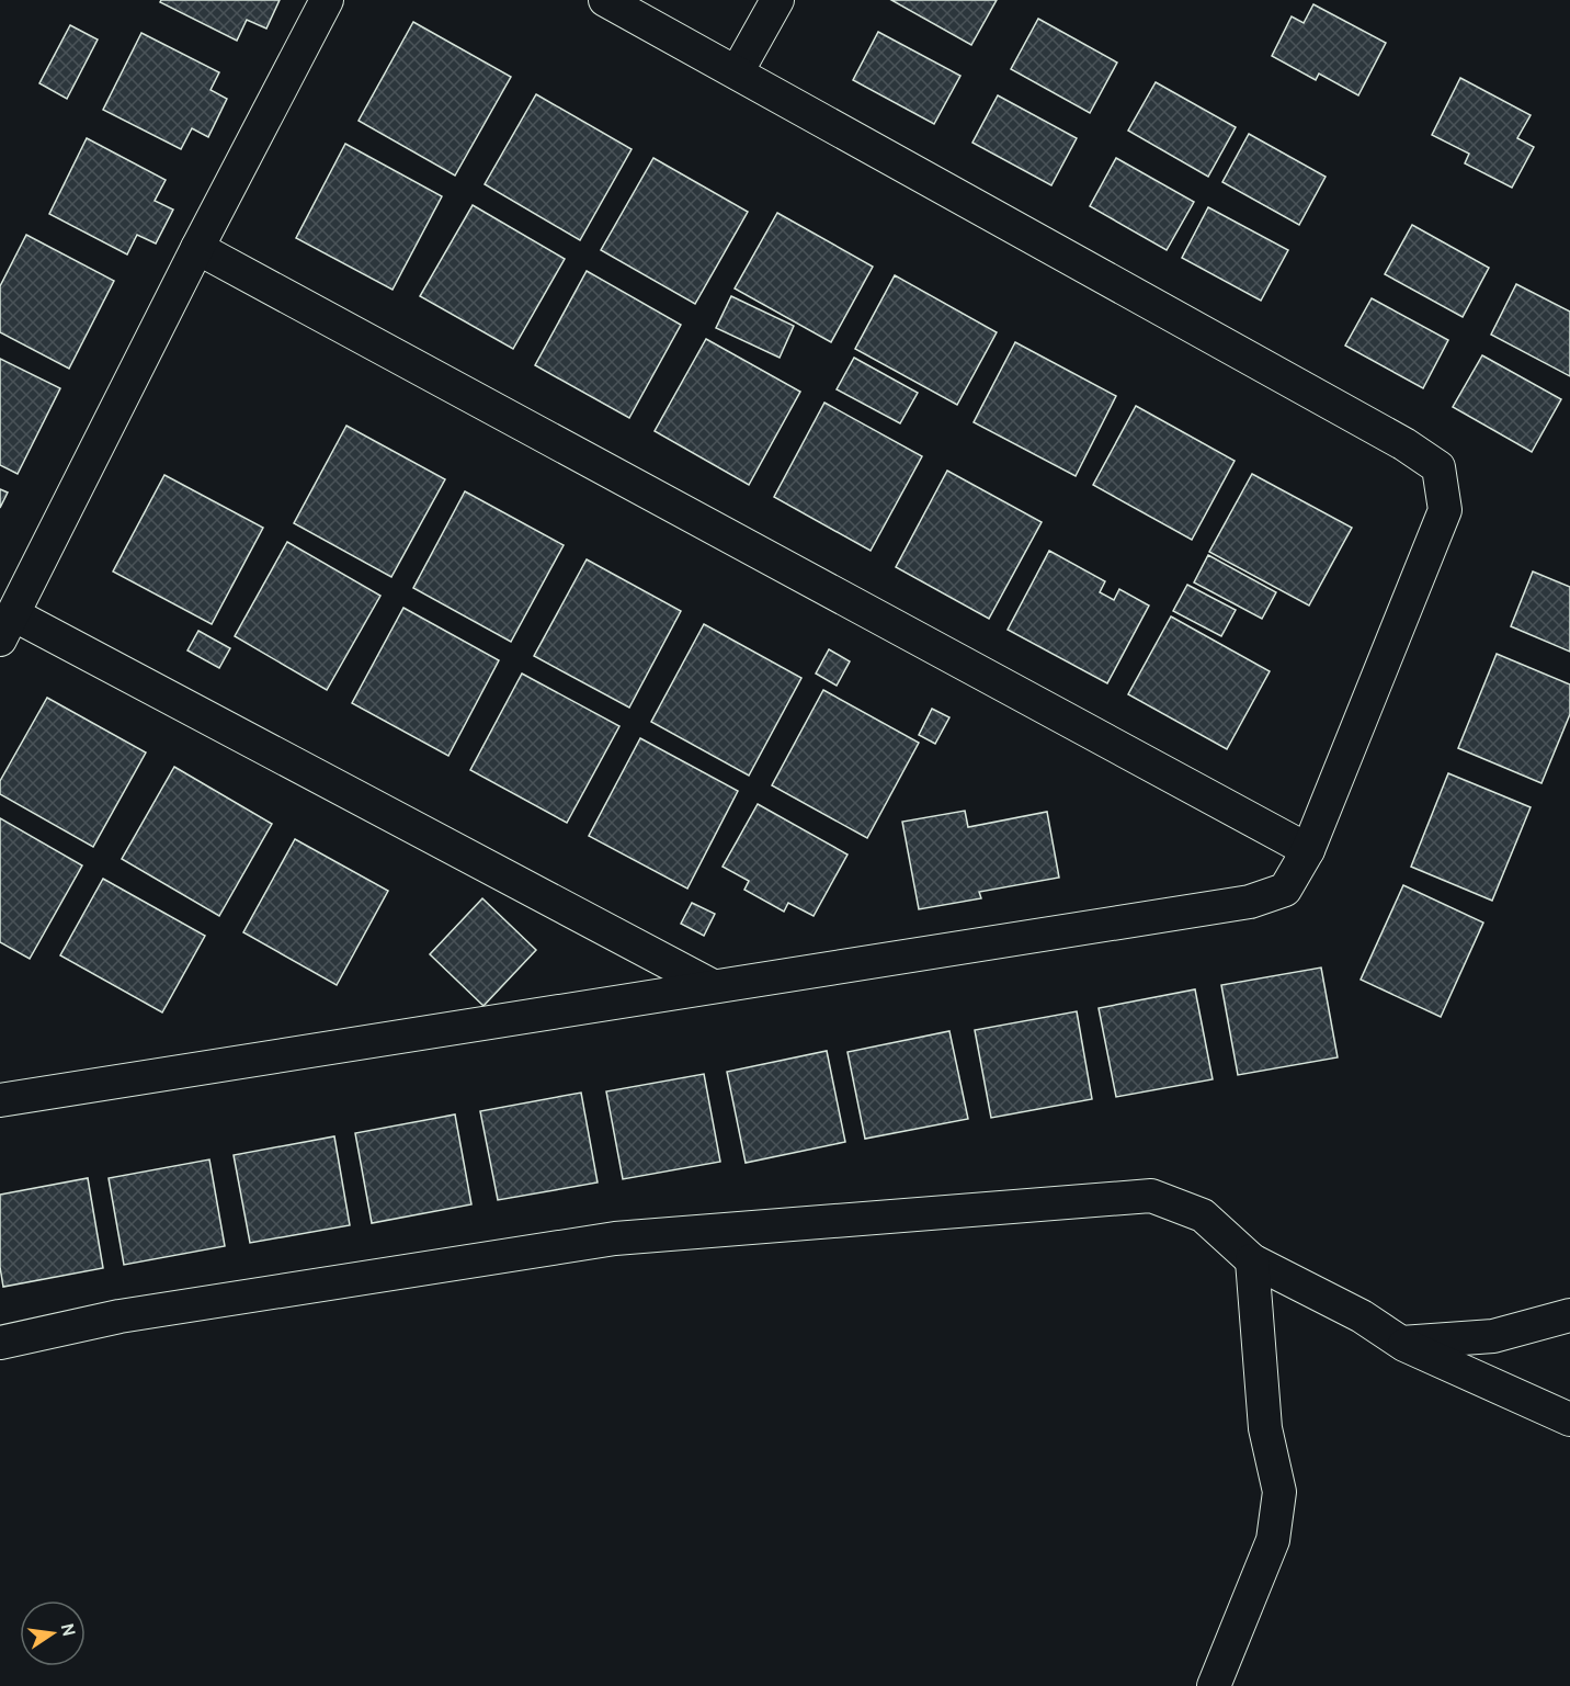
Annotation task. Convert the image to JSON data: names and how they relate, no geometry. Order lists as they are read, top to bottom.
{
  "north": "right"
}
